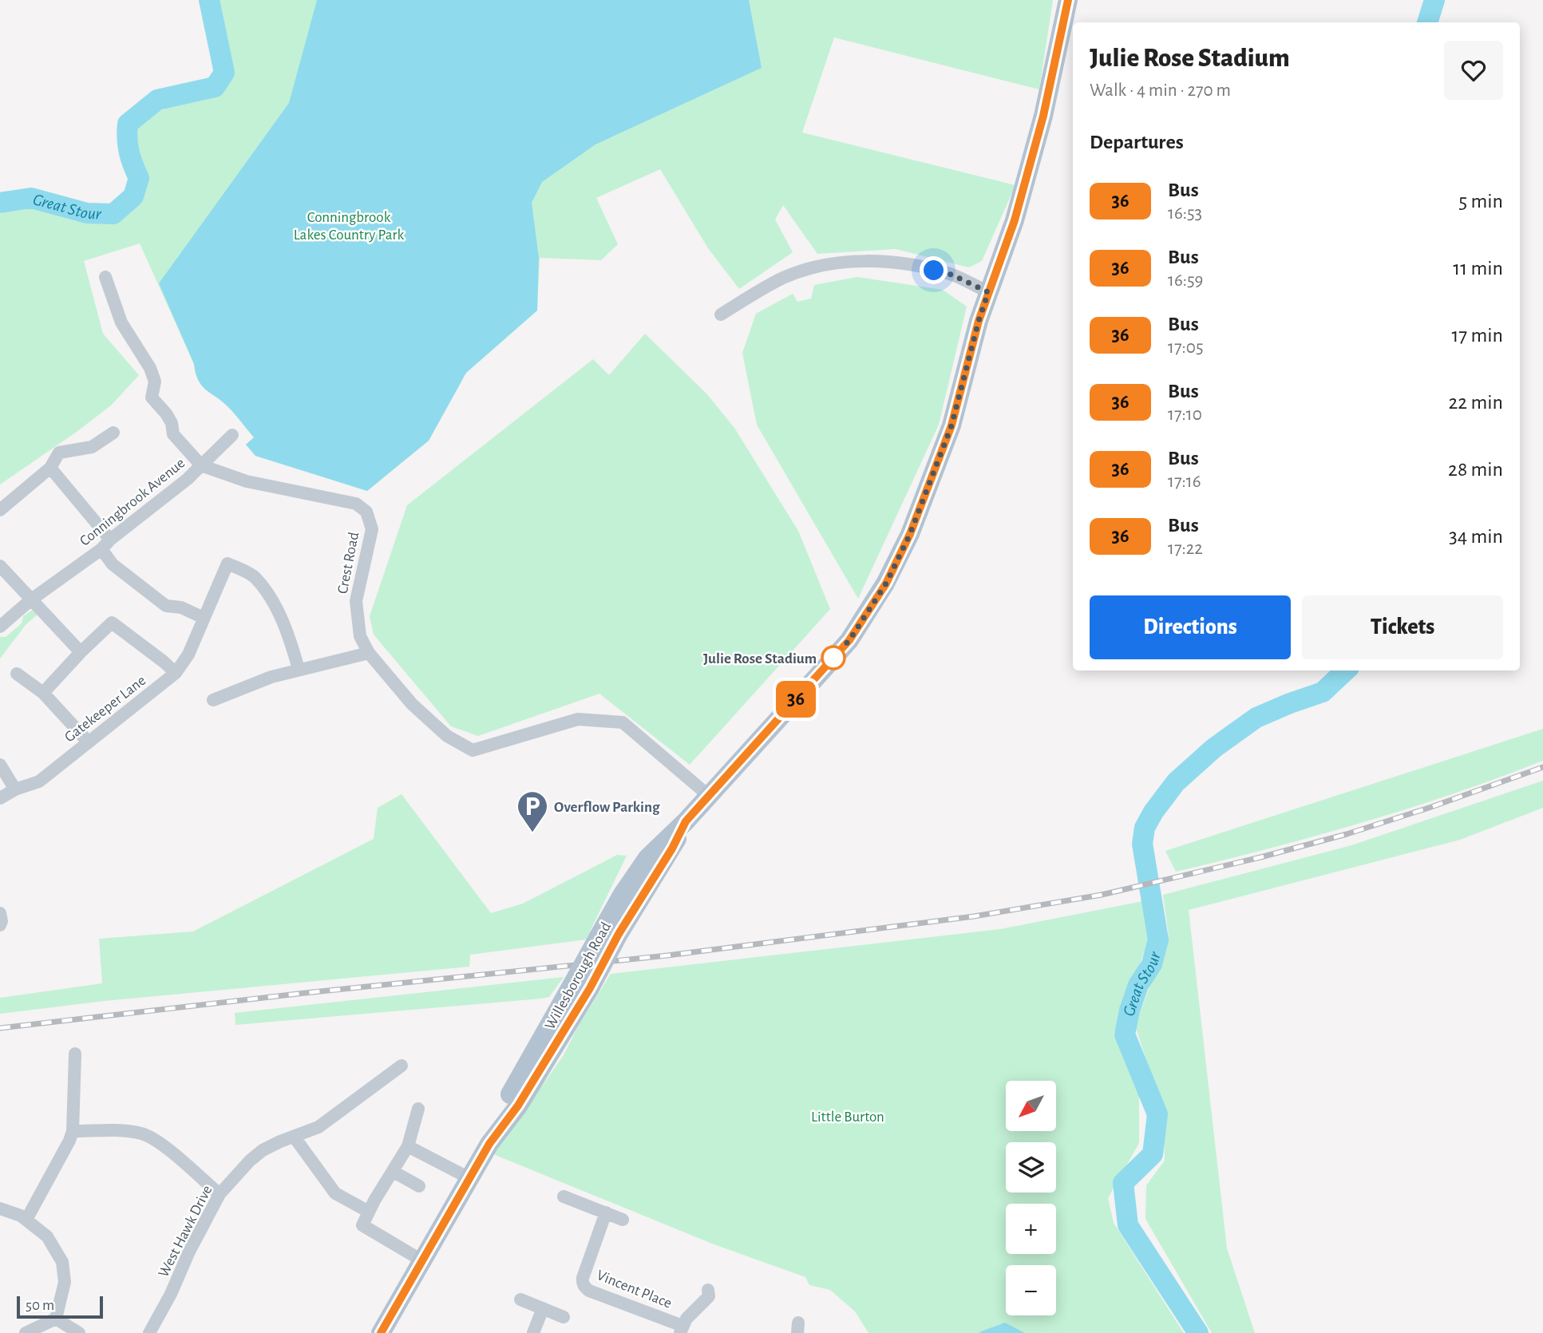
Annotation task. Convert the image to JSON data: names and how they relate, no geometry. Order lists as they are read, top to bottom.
{
  "streets": {
    "main road": ["Willesborough Road"],
    "street": [
      "Conningbrook Avenue",
      "Crest Road",
      "Gatekeeper Lane",
      "West Hawk Drive",
      "Vincent Place"
    ]
  },
  "crossings": [
    ["Conningbrook Avenue", "Crest Road"]
  ],
  "water": ["Great Stour"],
  "parks": ["Conningbrook Lakes Country Park", "Little Burton"],
  "places": {
    "other": ["Julie Rose Stadium"],
    "parking": ["Overflow Parking"]
  },
  "lines": ["bus line 36"],
  "scale_bar": "50 m",
  "north": "bottom left",
  "page": {
    "on_map": "36",
    "heading": [
      ["Julie Rose Stadium", "Walk · 4 min · 270 m"],
      "Departures"
    ],
    "list": [
      {
        "mark": "36",
        "name": "Bus",
        "note": "16:53",
        "value": "5 min"
      },
      {
        "mark": "36",
        "name": "Bus",
        "note": "16:59",
        "value": "11 min"
      },
      {
        "mark": "36",
        "name": "Bus",
        "note": "17:05",
        "value": "17 min"
      },
      {
        "mark": "36",
        "name": "Bus",
        "note": "17:10",
        "value": "22 min"
      },
      {
        "mark": "36",
        "name": "Bus",
        "note": "17:16",
        "value": "28 min"
      },
      {
        "mark": "36",
        "name": "Bus",
        "note": "17:22",
        "value": "34 min"
      }
    ],
    "buttons": ["Directions", "Tickets"],
    "map_buttons": ["+", "−"],
    "scale": "50 m"
  }
}
